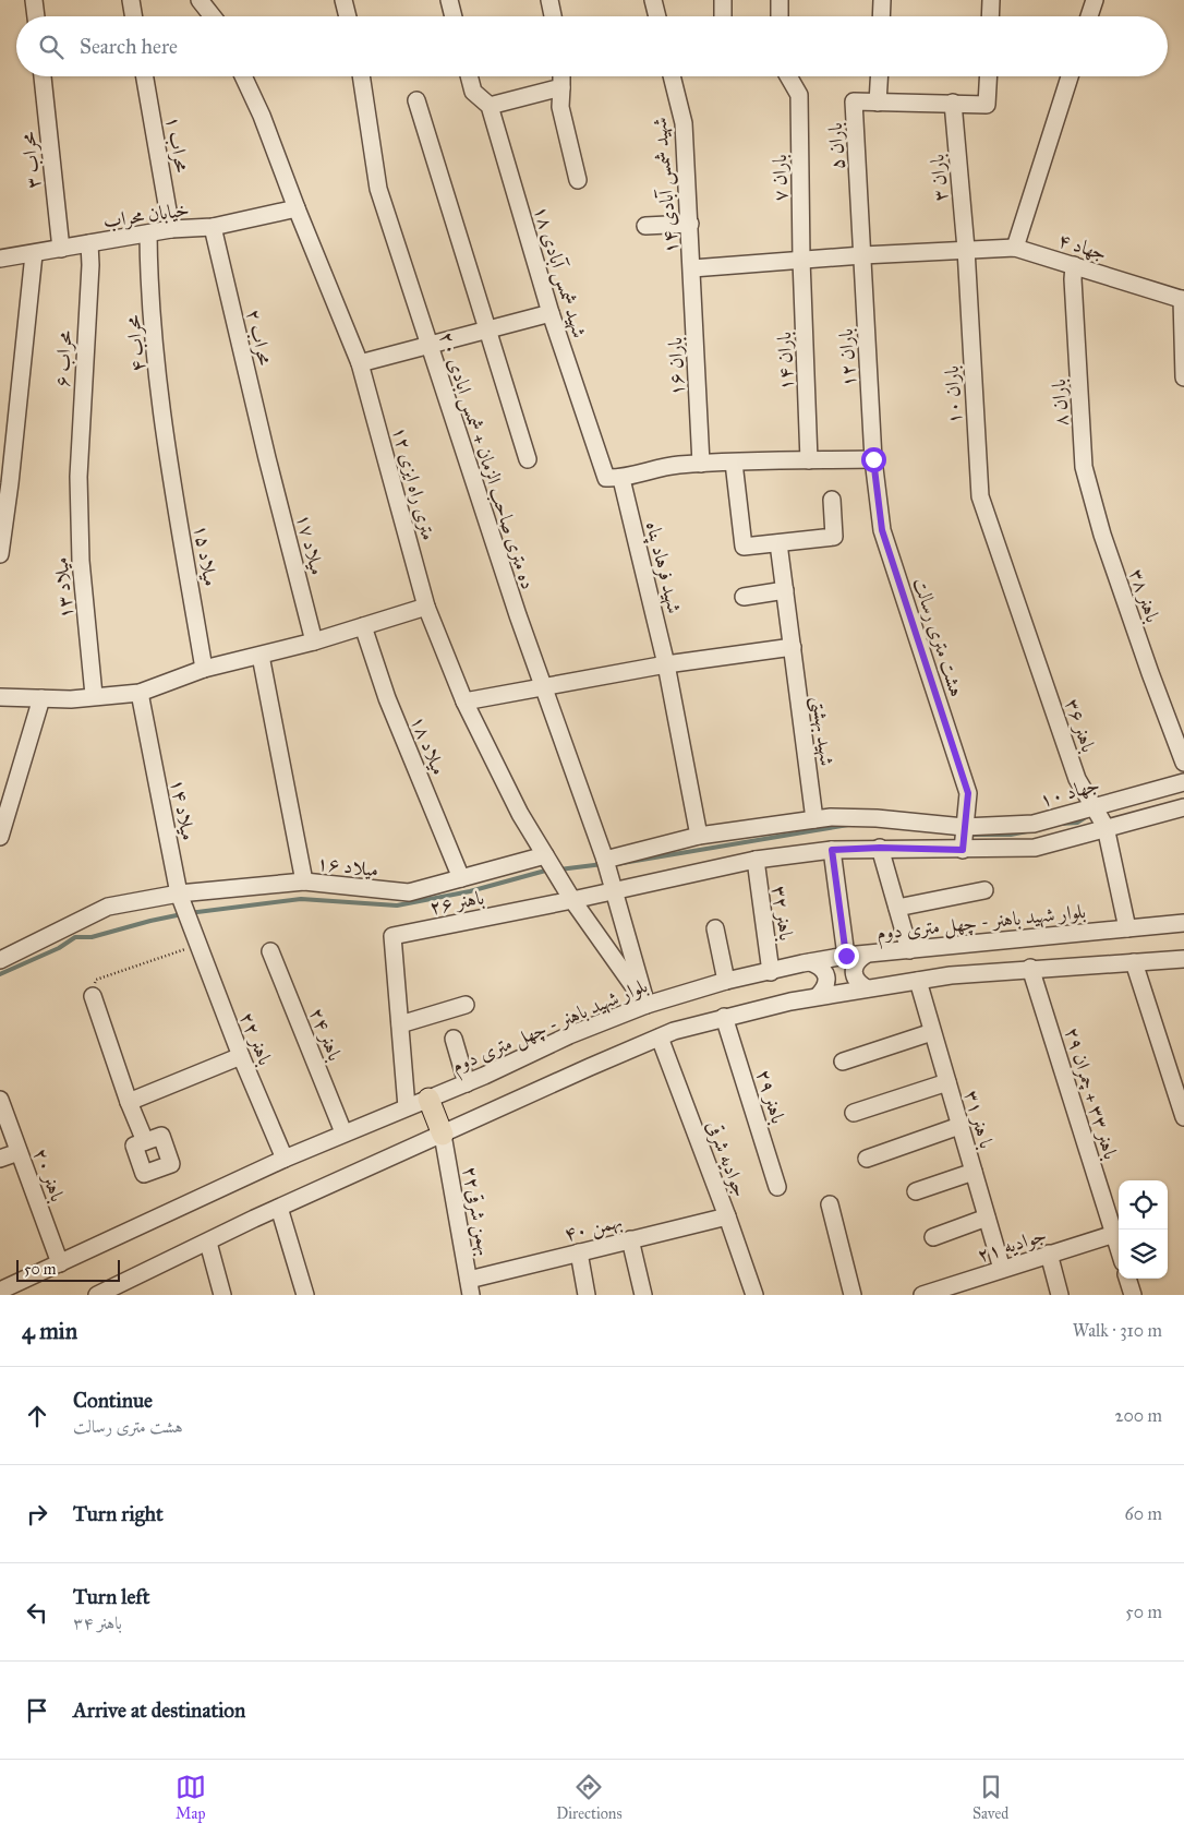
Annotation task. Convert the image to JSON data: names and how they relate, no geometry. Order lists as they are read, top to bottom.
{
  "streets": {
    "street": [
      "محراب ۱",
      "باران ۵",
      "محراب ۳",
      "باران ۷",
      "باران ۳",
      "شهید شمس آبادی ۱۴",
      "خیابان محراب",
      "جهاد ۴",
      "شهید شمس آبادی ۱۸",
      "محراب ۲",
      "محراب ۴",
      "باران ۱۲",
      "محراب ۶",
      "باران ۱۴",
      "باران ۱۶",
      "باران ۱۰",
      "باران ۸",
      "ده متری صاحب الزمان + شمس ابادی ۲۰",
      "۱۲ متری راه ایزی",
      "میلاد ۱۷",
      "میلاد ۱۵",
      "شهید فرهاد پناه",
      "میلاد ۱۳",
      "باهنر ۳۸",
      "هشت متری رسالت",
      "باهنر ۳۶",
      "شهید بهشتی",
      "میلاد ۱۸",
      "جهاد ۱۰",
      "میلاد ۱۴",
      "میلاد ۱۶",
      "باهنر ۲۶",
      "باهنر ۳۲",
      "بلوار شهید باهنر - چهل متری دوم",
      "باهنر ۲۴",
      "باهنر ۲۲",
      "باهنر ۳۳ + چمران ۲۹",
      "باهنر ۲۹",
      "با هنر ۳۱",
      "جوادیه شرقی",
      "باهنر ۲۰",
      "۲۲بهمن شرقی",
      "بهمن ۴۰",
      "جوادیه ۲۱"
    ]
  },
  "crossings": [
    ["محراب ۱", "خیابان محراب"],
    ["باران ۵", "باران ۳"],
    ["باران ۵", "جهاد ۴"],
    ["باران ۵", "باران ۱۲"],
    ["محراب ۳", "خیابان محراب"],
    ["باران ۷", "جهاد ۴"],
    ["باران ۷", "باران ۱۴"],
    ["باران ۳", "جهاد ۴"],
    ["باران ۳", "باران ۱۰"],
    ["شهید شمس آبادی ۱۴", "جهاد ۴"],
    ["شهید شمس آبادی ۱۴", "باران ۱۶"],
    ["خیابان محراب", "محراب ۲"],
    ["خیابان محراب", "محراب ۴"],
    ["خیابان محراب", "محراب ۶"],
    ["خیابان محراب", "۱۲ متری راه ایزی"],
    ["جهاد ۴", "باران ۱۲"],
    ["جهاد ۴", "باران ۱۴"],
    ["جهاد ۴", "باران ۱۶"],
    ["جهاد ۴", "باران ۱۰"],
    ["جهاد ۴", "باران ۸"],
    ["شهید شمس آبادی ۱۸", "شهید فرهاد پناه"],
    ["محراب ۲", "میلاد ۱۷"],
    ["محراب ۴", "میلاد ۱۵"],
    ["باران ۱۲", "هشت متری رسالت"],
    ["محراب ۶", "میلاد ۱۳"],
    ["باران ۱۰", "باهنر ۳۶"],
    ["باران ۸", "باهنر ۳۸"],
    ["ده متری صاحب الزمان + شمس ابادی ۲۰", "جهاد ۱۰"],
    ["ده متری صاحب الزمان + شمس ابادی ۲۰", "بلوار شهید باهنر - چهل متری دوم"],
    ["۱۲ متری راه ایزی", "میلاد ۱۶"],
    ["۱۲ متری راه ایزی", "باهنر ۲۶"],
    ["شهید فرهاد پناه", "جهاد ۱۰"],
    ["هشت متری رسالت", "جهاد ۱۰"],
    ["باهنر ۳۶", "جهاد ۱۰"],
    ["باهنر ۳۶", "بلوار شهید باهنر - چهل متری دوم"],
    ["شهید بهشتی", "جهاد ۱۰"],
    ["میلاد ۱۸", "میلاد ۱۶"],
    ["میلاد ۱۴", "باهنر ۲۲"],
    ["باهنر ۲۶", "بلوار شهید باهنر - چهل متری دوم"],
    ["باهنر ۳۲", "بلوار شهید باهنر - چهل متری دوم"],
    ["بلوار شهید باهنر - چهل متری دوم", "باهنر ۲۴"],
    ["بلوار شهید باهنر - چهل متری دوم", "باهنر ۲۲"],
    ["بلوار شهید باهنر - چهل متری دوم", "باهنر ۲۰"],
    ["باهنر ۳۳ + چمران ۲۹", "جوادیه ۲۱"],
    ["با هنر ۳۱", "جوادیه ۲۱"],
    ["جوادیه شرقی", "بهمن ۴۰"],
    ["۲۲بهمن شرقی", "بهمن ۴۰"]
  ],
  "scale_bar": "50 m",
  "page": {
    "search": "Search here",
    "scale": "50 m",
    "heading": ["4 min", "Walk · 310 m"],
    "list": [
      ["Continue", "هشت متری رسالت", "200 m"],
      ["Turn right", "60 m"],
      ["Turn left", "باهنر ۳۴", "50 m"],
      "Arrive at destination"
    ],
    "nav": ["Map", "Directions", "Saved"]
  }
}
